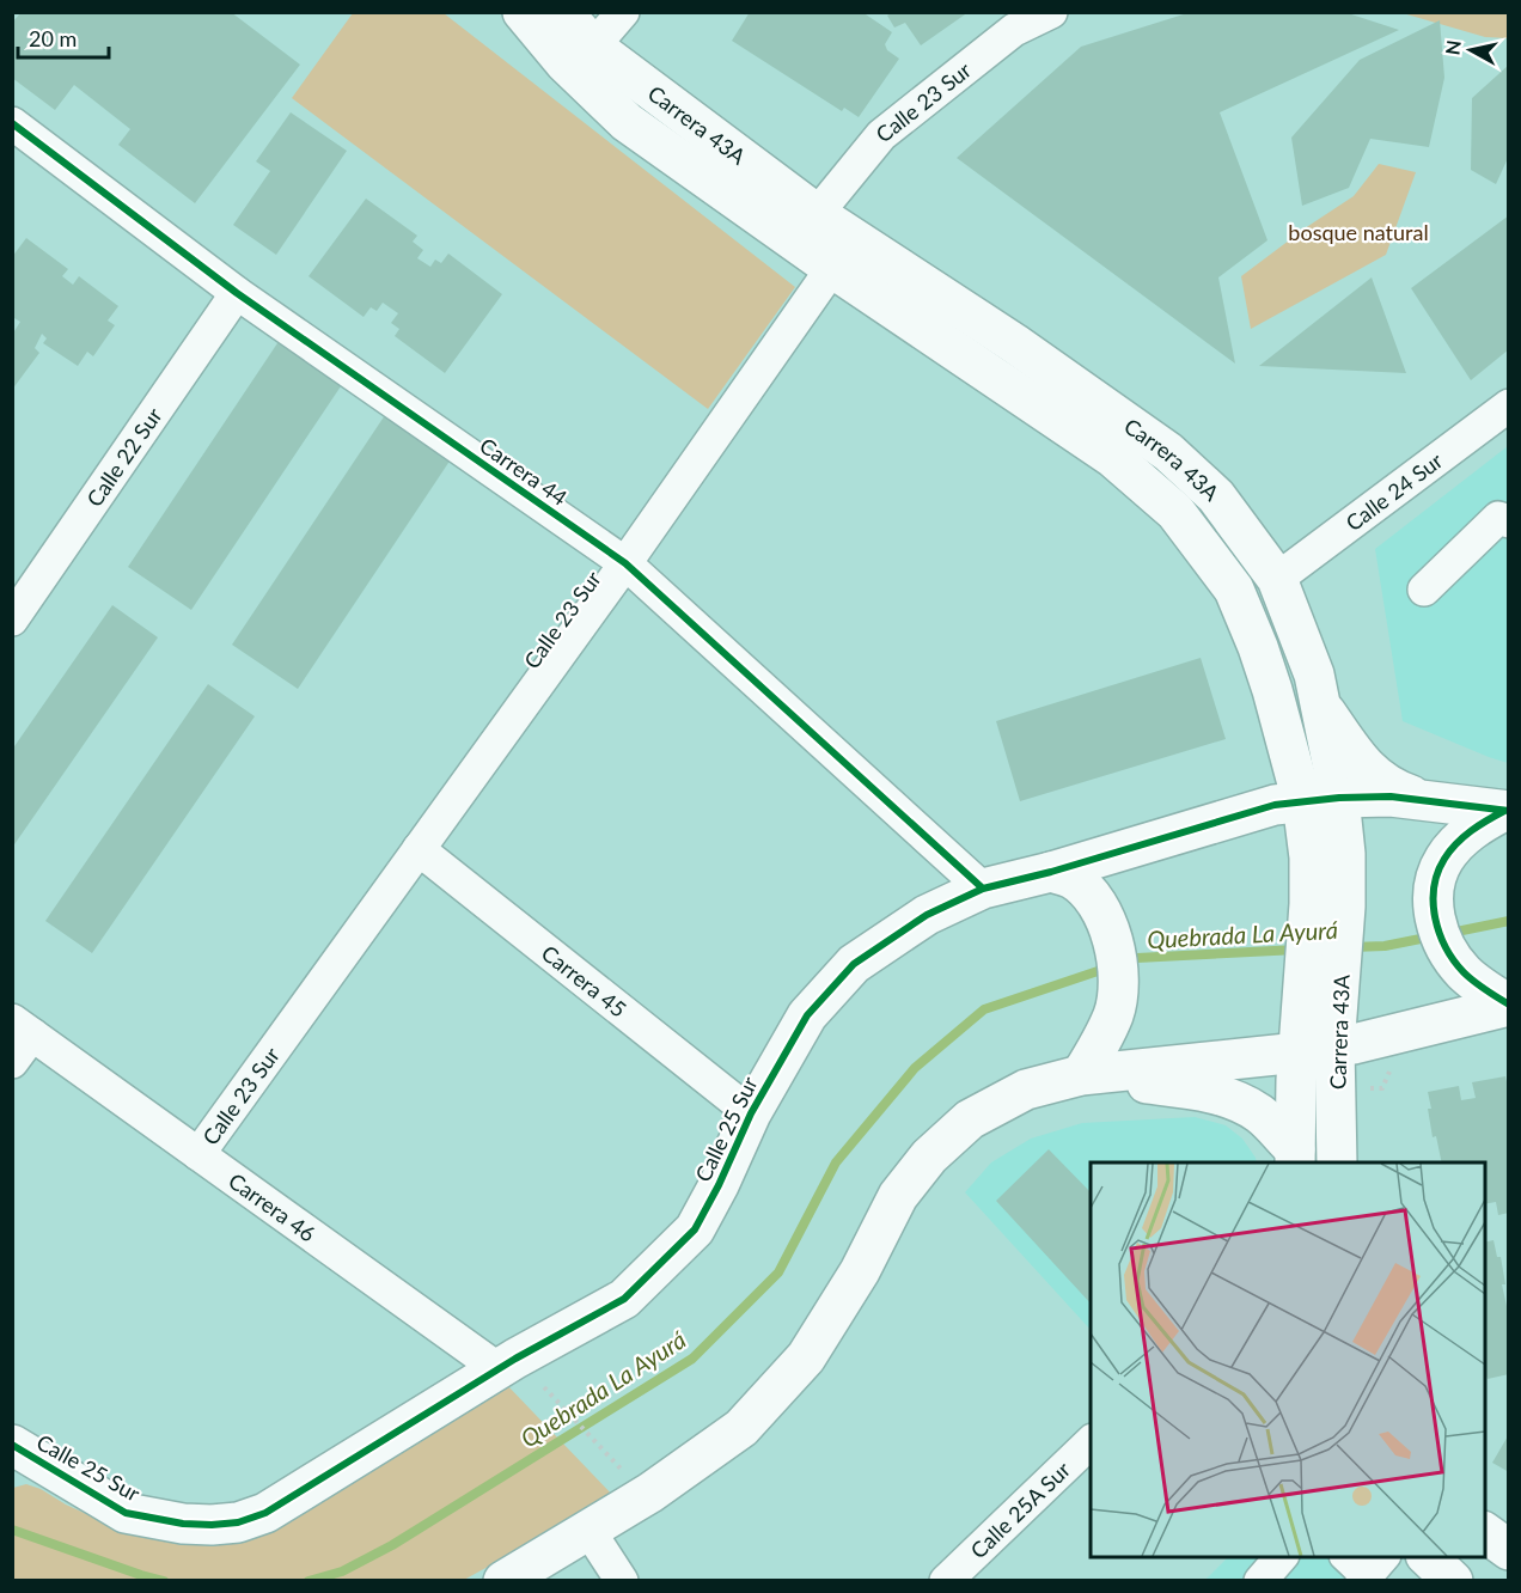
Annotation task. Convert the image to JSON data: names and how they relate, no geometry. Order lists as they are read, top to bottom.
{
  "streets": {
    "main road": ["Carrera 43A", "Calle 25 Sur"],
    "street": [
      "Calle 23 Sur",
      "Calle 22 Sur",
      "Carrera 44",
      "Calle 24 Sur",
      "Carrera 45",
      "Carrera 46",
      "Calle 25A Sur"
    ]
  },
  "crossings": [
    ["Calle 23 Sur", "Carrera 43A"],
    ["Calle 23 Sur", "Carrera 44"],
    ["Calle 23 Sur", "Carrera 45"],
    ["Calle 23 Sur", "Carrera 46"],
    ["Carrera 43A", "Calle 24 Sur"],
    ["Carrera 43A", "Calle 25 Sur"],
    ["Calle 22 Sur", "Carrera 44"],
    ["Carrera 44", "Calle 25 Sur"],
    ["Carrera 45", "Calle 25 Sur"],
    ["Calle 25 Sur", "Carrera 46"]
  ],
  "water": ["Quebrada La Ayurá"],
  "parks": ["bosque natural"],
  "scale_bar": "20 m",
  "north": "left"
}
